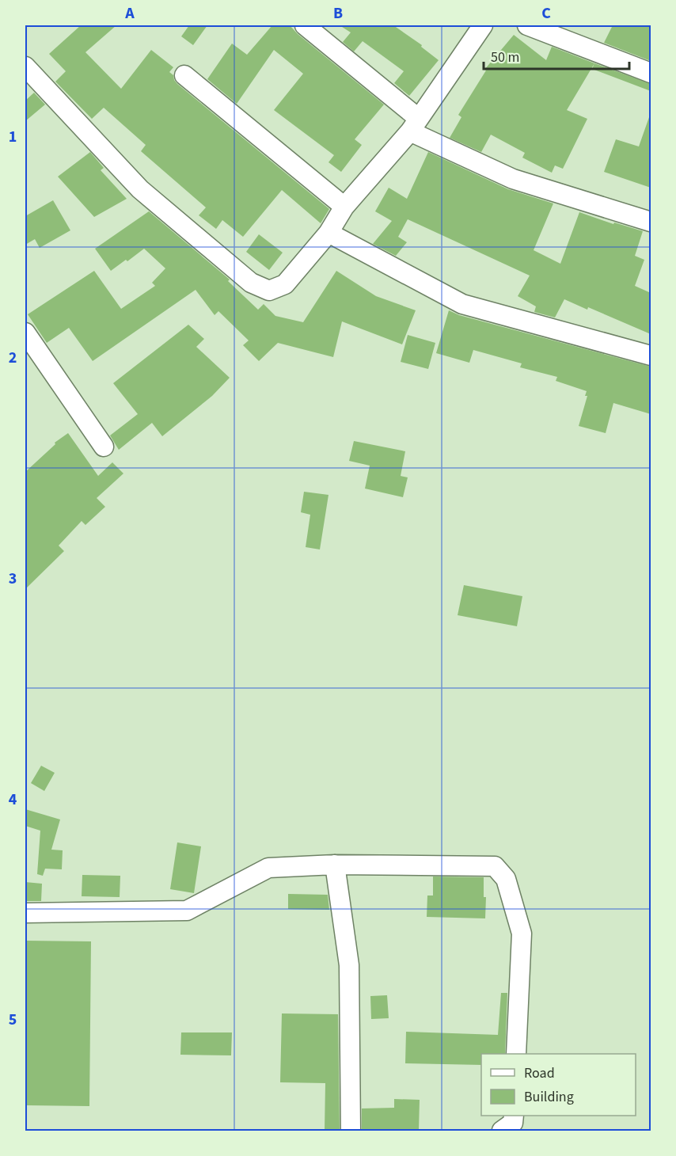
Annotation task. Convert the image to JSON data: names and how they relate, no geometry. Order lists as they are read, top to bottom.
{
  "legend": ["Road", "Building"],
  "scale_bar": "50 m",
  "grid": {
    "columns": ["A", "B", "C"],
    "rows": [
      "1",
      "2",
      "3",
      "4",
      "5"
    ]
  }
}
